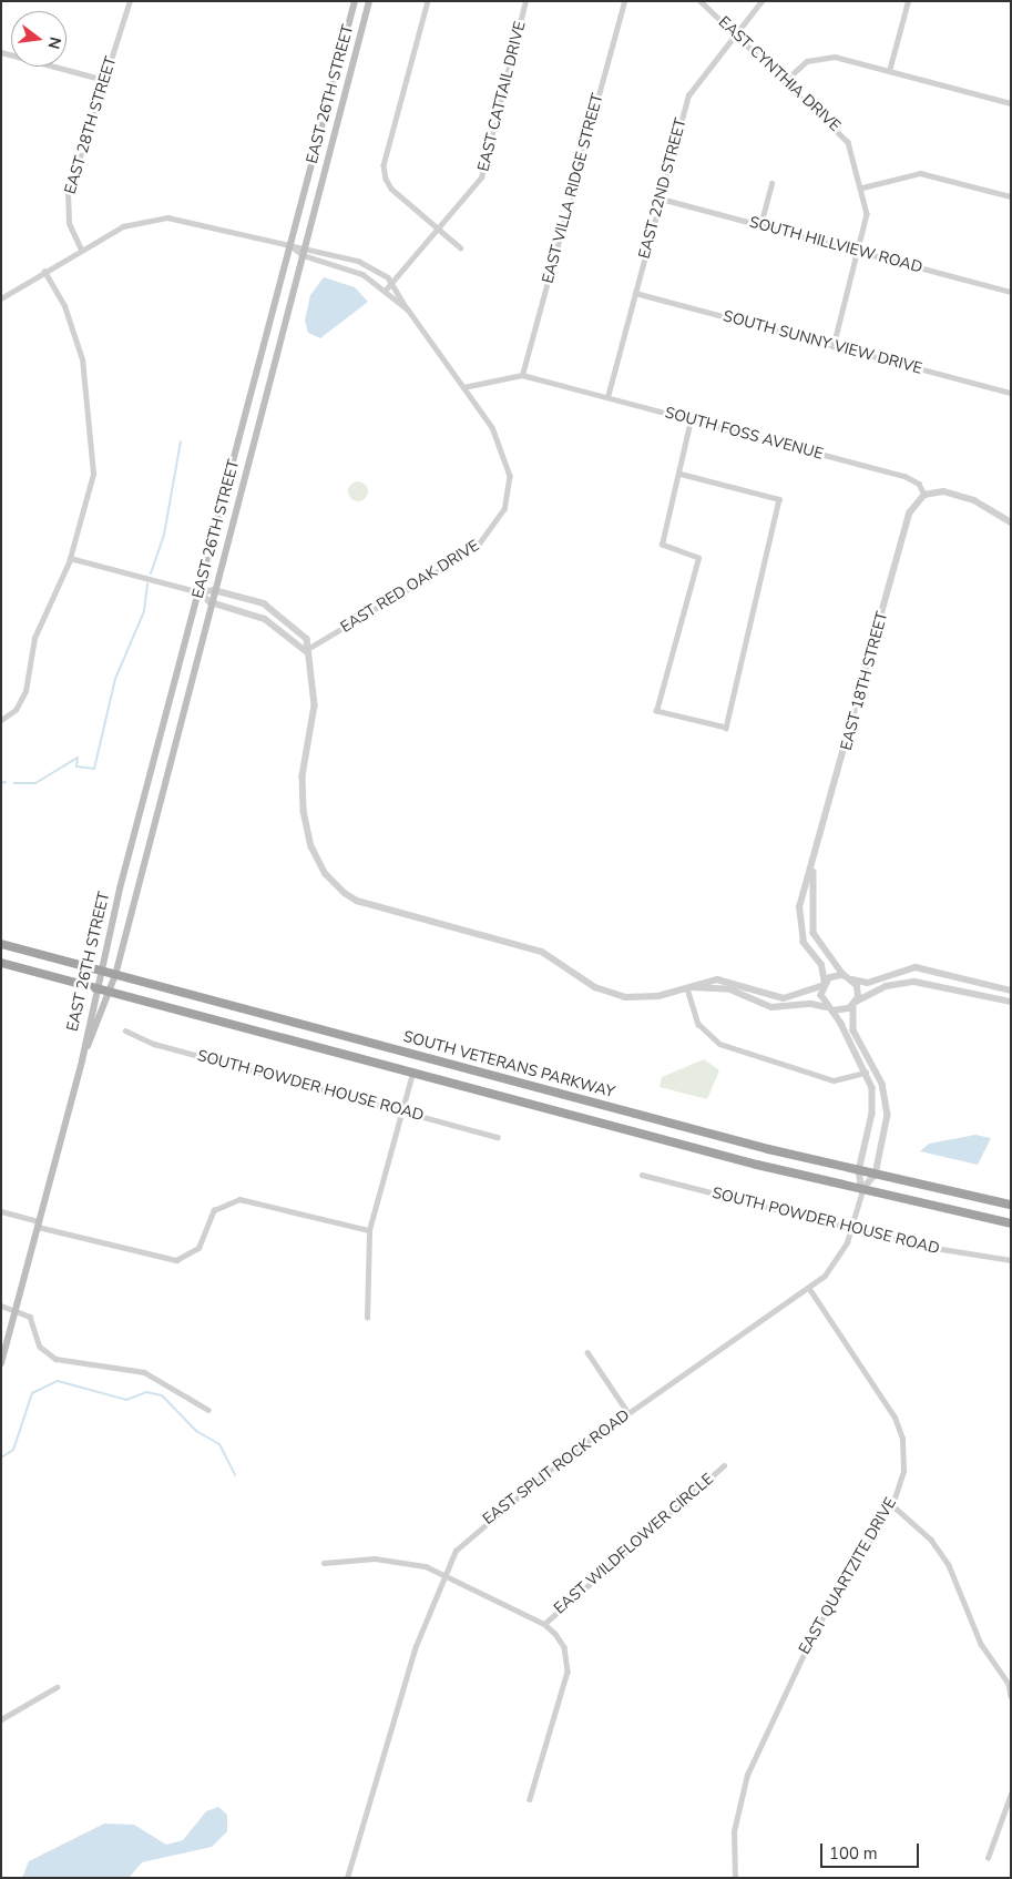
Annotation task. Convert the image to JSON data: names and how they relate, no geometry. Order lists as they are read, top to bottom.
{
  "streets": {
    "highway": ["SOUTH VETERANS PARKWAY"],
    "main road": ["EAST 26TH STREET"],
    "street": [
      "EAST CYNTHIA DRIVE",
      "EAST CATTAIL DRIVE",
      "EAST 28TH STREET",
      "EAST VILLA RIDGE STREET",
      "EAST 22ND STREET",
      "SOUTH HILLVIEW ROAD",
      "SOUTH SUNNY VIEW DRIVE",
      "SOUTH FOSS AVENUE",
      "EAST RED OAK DRIVE",
      "EAST 18TH STREET",
      "SOUTH POWDER HOUSE ROAD",
      "EAST SPLIT ROCK ROAD",
      "EAST WILDFLOWER CIRCLE",
      "EAST QUARTZITE DRIVE"
    ]
  },
  "crossings": [
    ["EAST CYNTHIA DRIVE", "EAST 22ND STREET"],
    ["EAST CYNTHIA DRIVE", "SOUTH HILLVIEW ROAD"],
    ["EAST CYNTHIA DRIVE", "SOUTH SUNNY VIEW DRIVE"],
    ["EAST 26TH STREET", "EAST RED OAK DRIVE"],
    ["EAST 26TH STREET", "SOUTH VETERANS PARKWAY"],
    ["EAST CATTAIL DRIVE", "EAST RED OAK DRIVE"],
    ["EAST VILLA RIDGE STREET", "SOUTH FOSS AVENUE"],
    ["EAST 22ND STREET", "SOUTH HILLVIEW ROAD"],
    ["EAST 22ND STREET", "SOUTH SUNNY VIEW DRIVE"],
    ["EAST 22ND STREET", "SOUTH FOSS AVENUE"],
    ["SOUTH FOSS AVENUE", "EAST RED OAK DRIVE"],
    ["SOUTH FOSS AVENUE", "EAST 18TH STREET"],
    ["EAST 18TH STREET", "SOUTH VETERANS PARKWAY"],
    ["EAST 18TH STREET", "EAST SPLIT ROCK ROAD"],
    ["SOUTH VETERANS PARKWAY", "EAST SPLIT ROCK ROAD"],
    ["SOUTH POWDER HOUSE ROAD", "EAST SPLIT ROCK ROAD"],
    ["EAST SPLIT ROCK ROAD", "EAST QUARTZITE DRIVE"]
  ],
  "scale_bar": "100 m",
  "north": "right"
}
